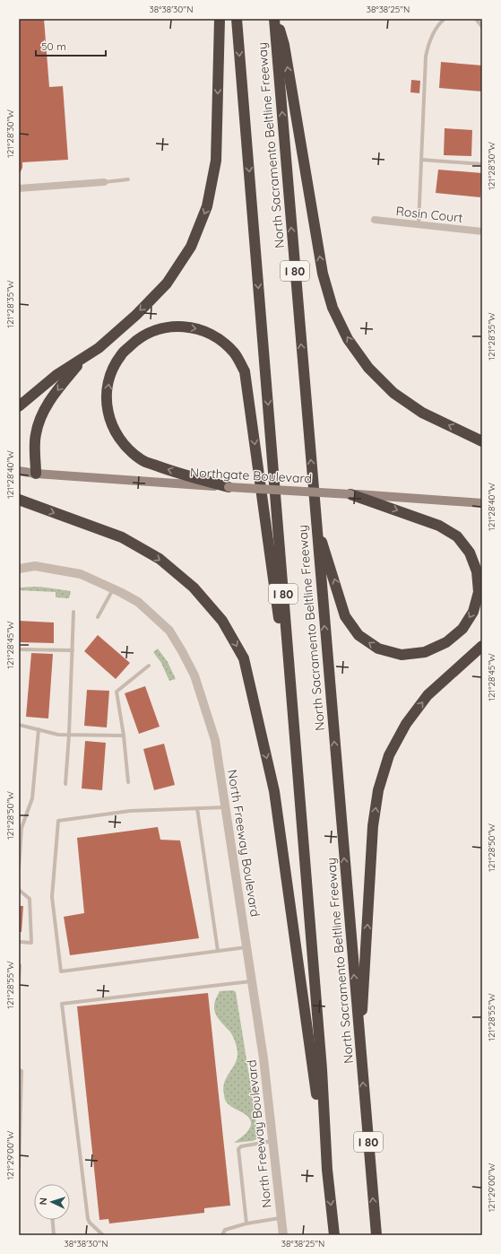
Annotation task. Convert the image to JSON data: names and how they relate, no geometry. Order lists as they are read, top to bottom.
{
  "streets": {
    "highway": ["North Sacramento Beltline Freeway", "I 80"],
    "main road": ["Northgate Boulevard"],
    "street": ["Rosin Court", "North Freeway Boulevard"]
  },
  "scale_bar": "50 m",
  "north": "left",
  "coordinates": [
    "38°38'30\"N",
    "38°38'25\"N",
    "121°28'30\"W",
    "121°28'35\"W",
    "121°28'40\"W",
    "121°28'45\"W",
    "121°28'50\"W",
    "121°28'55\"W",
    "121°29'00\"W"
  ]
}
